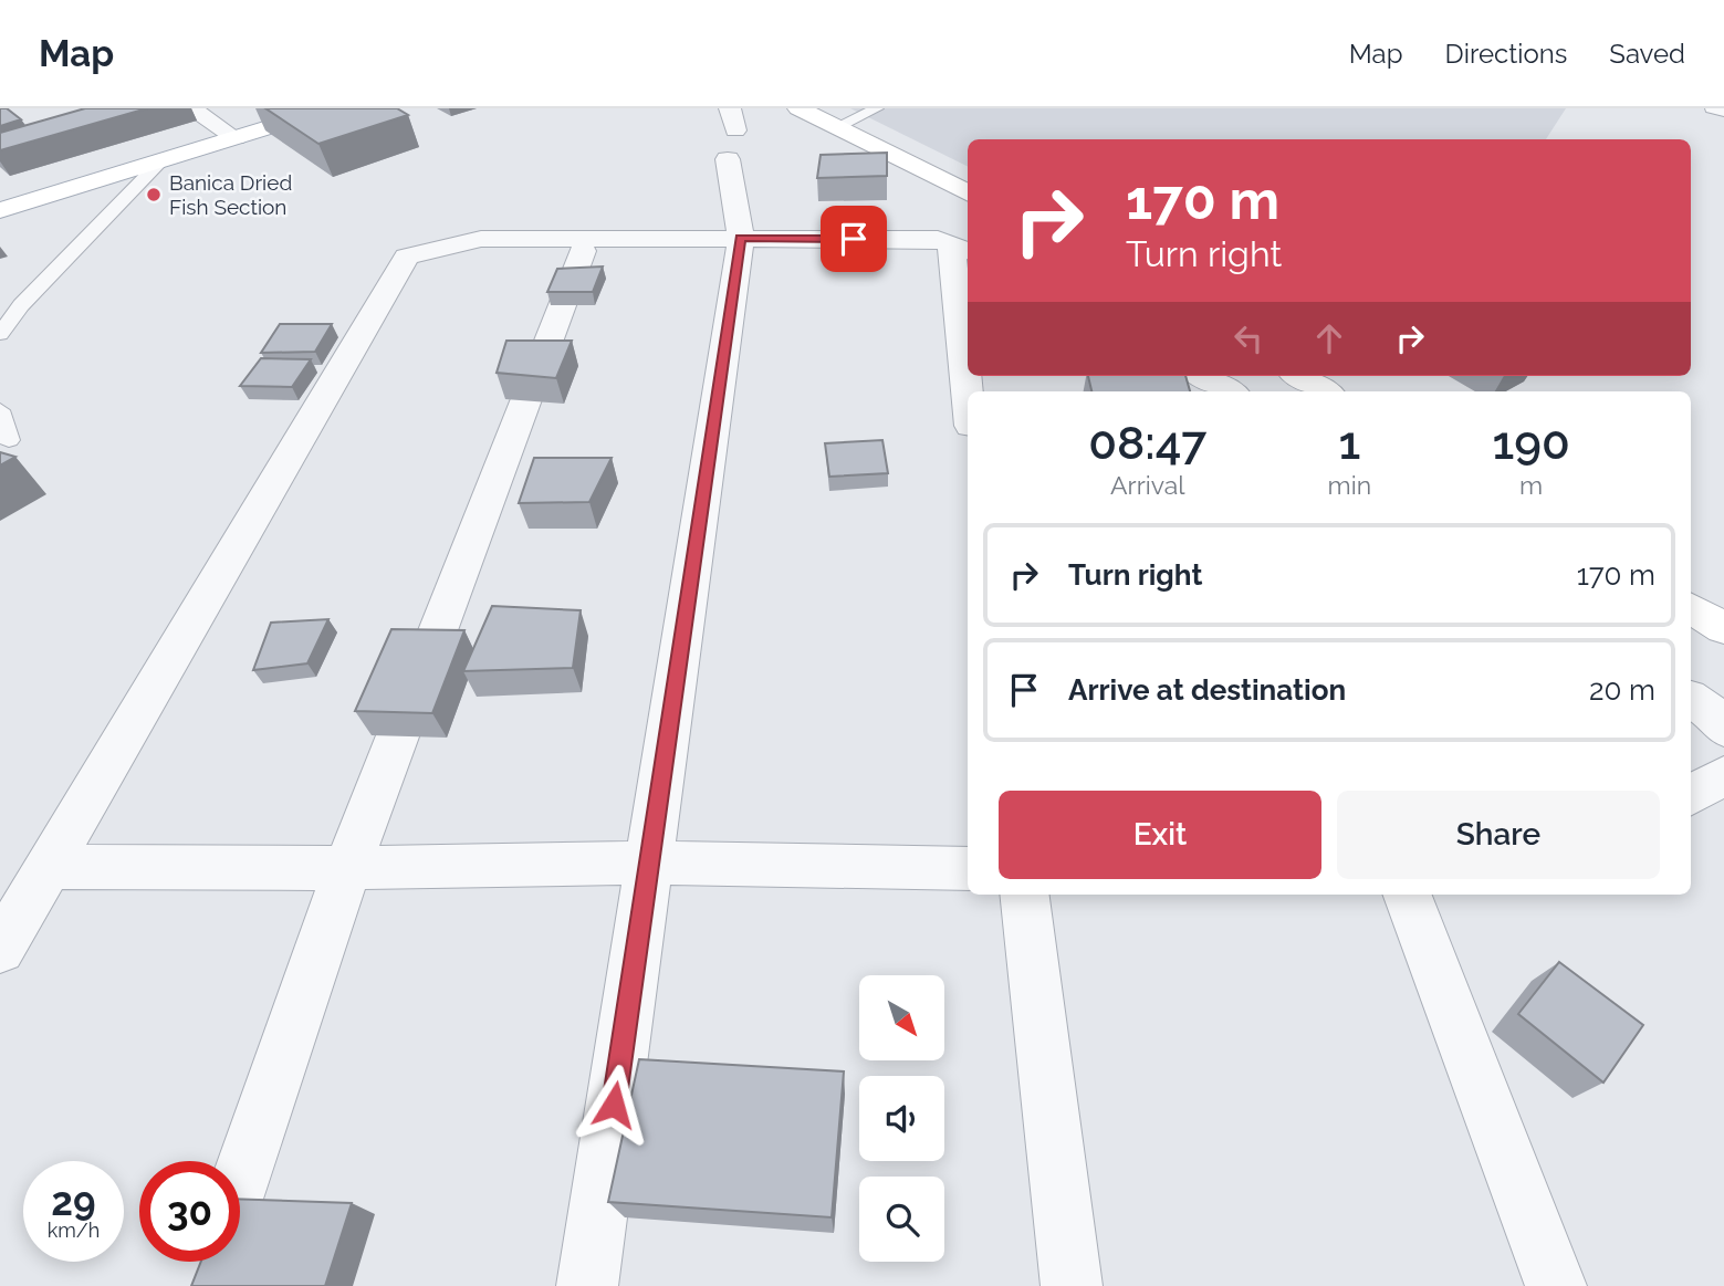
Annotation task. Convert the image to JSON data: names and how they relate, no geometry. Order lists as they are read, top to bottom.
{
  "places": ["Banica Dried Fish Section"],
  "north": "bottom right",
  "page": {
    "header": "Map",
    "nav": ["Map", "Directions", "Saved"],
    "turn": ["170 m", "Turn right"],
    "eta": [
      "08:47",
      "Arrival",
      "1",
      "min",
      "190",
      "m"
    ],
    "list": [
      {
        "name": "Turn right",
        "value": "170 m"
      },
      {
        "name": "Arrive at destination",
        "value": "20 m"
      }
    ],
    "buttons": ["Exit", "Share"],
    "speed": "29 km/h",
    "limit": "30"
  }
}
